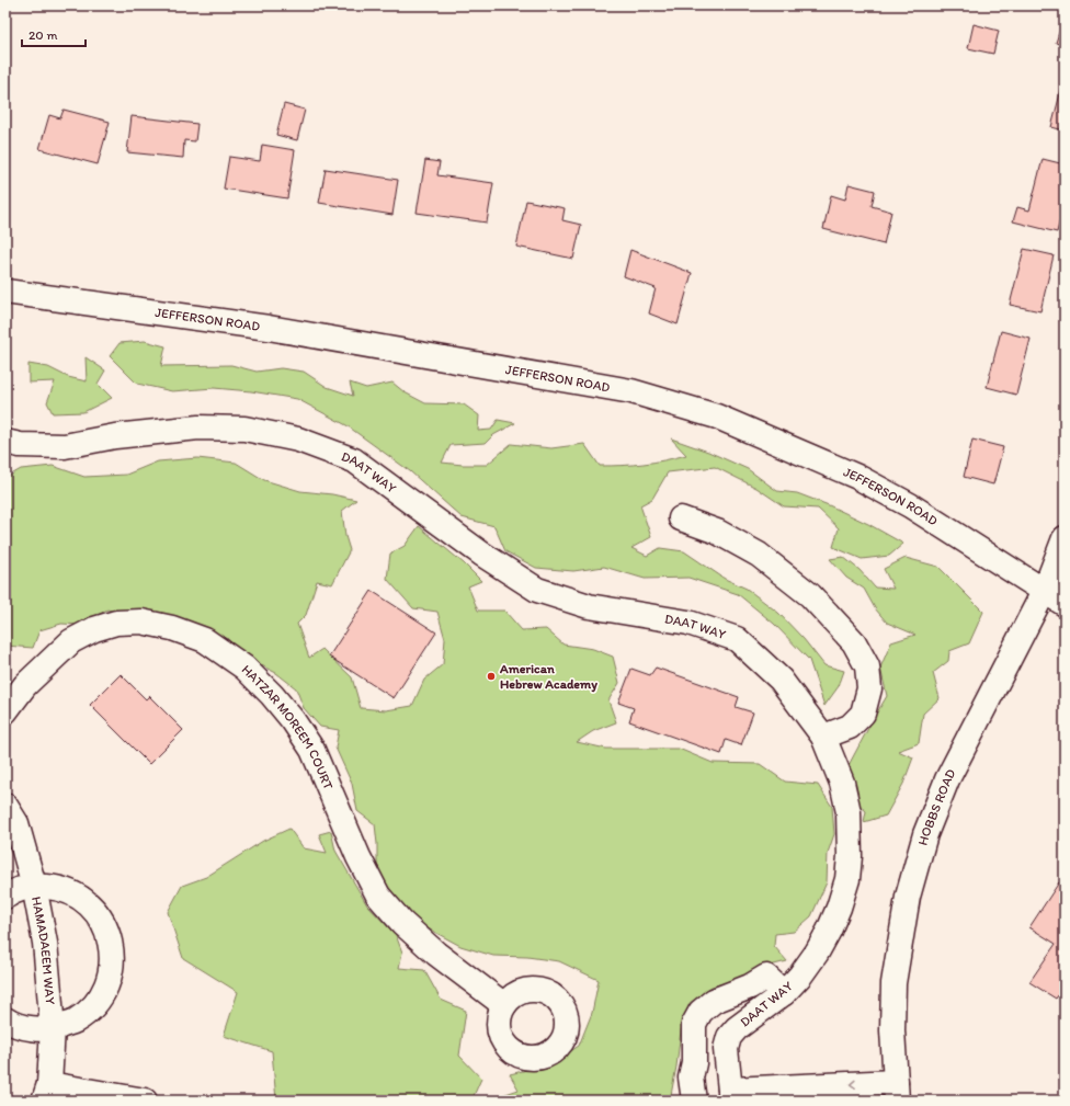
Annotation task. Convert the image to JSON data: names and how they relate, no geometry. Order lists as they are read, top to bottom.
{
  "streets": {
    "street": [
      "JEFFERSON ROAD",
      "DAAT WAY",
      "HATZAR MOREEM COURT",
      "HOBBS ROAD",
      "HAMADAEEM WAY"
    ]
  },
  "crossings": [
    ["JEFFERSON ROAD", "HOBBS ROAD"],
    ["DAAT WAY", "HOBBS ROAD"]
  ],
  "places": ["American Hebrew Academy"],
  "scale_bar": "20 m"
}
